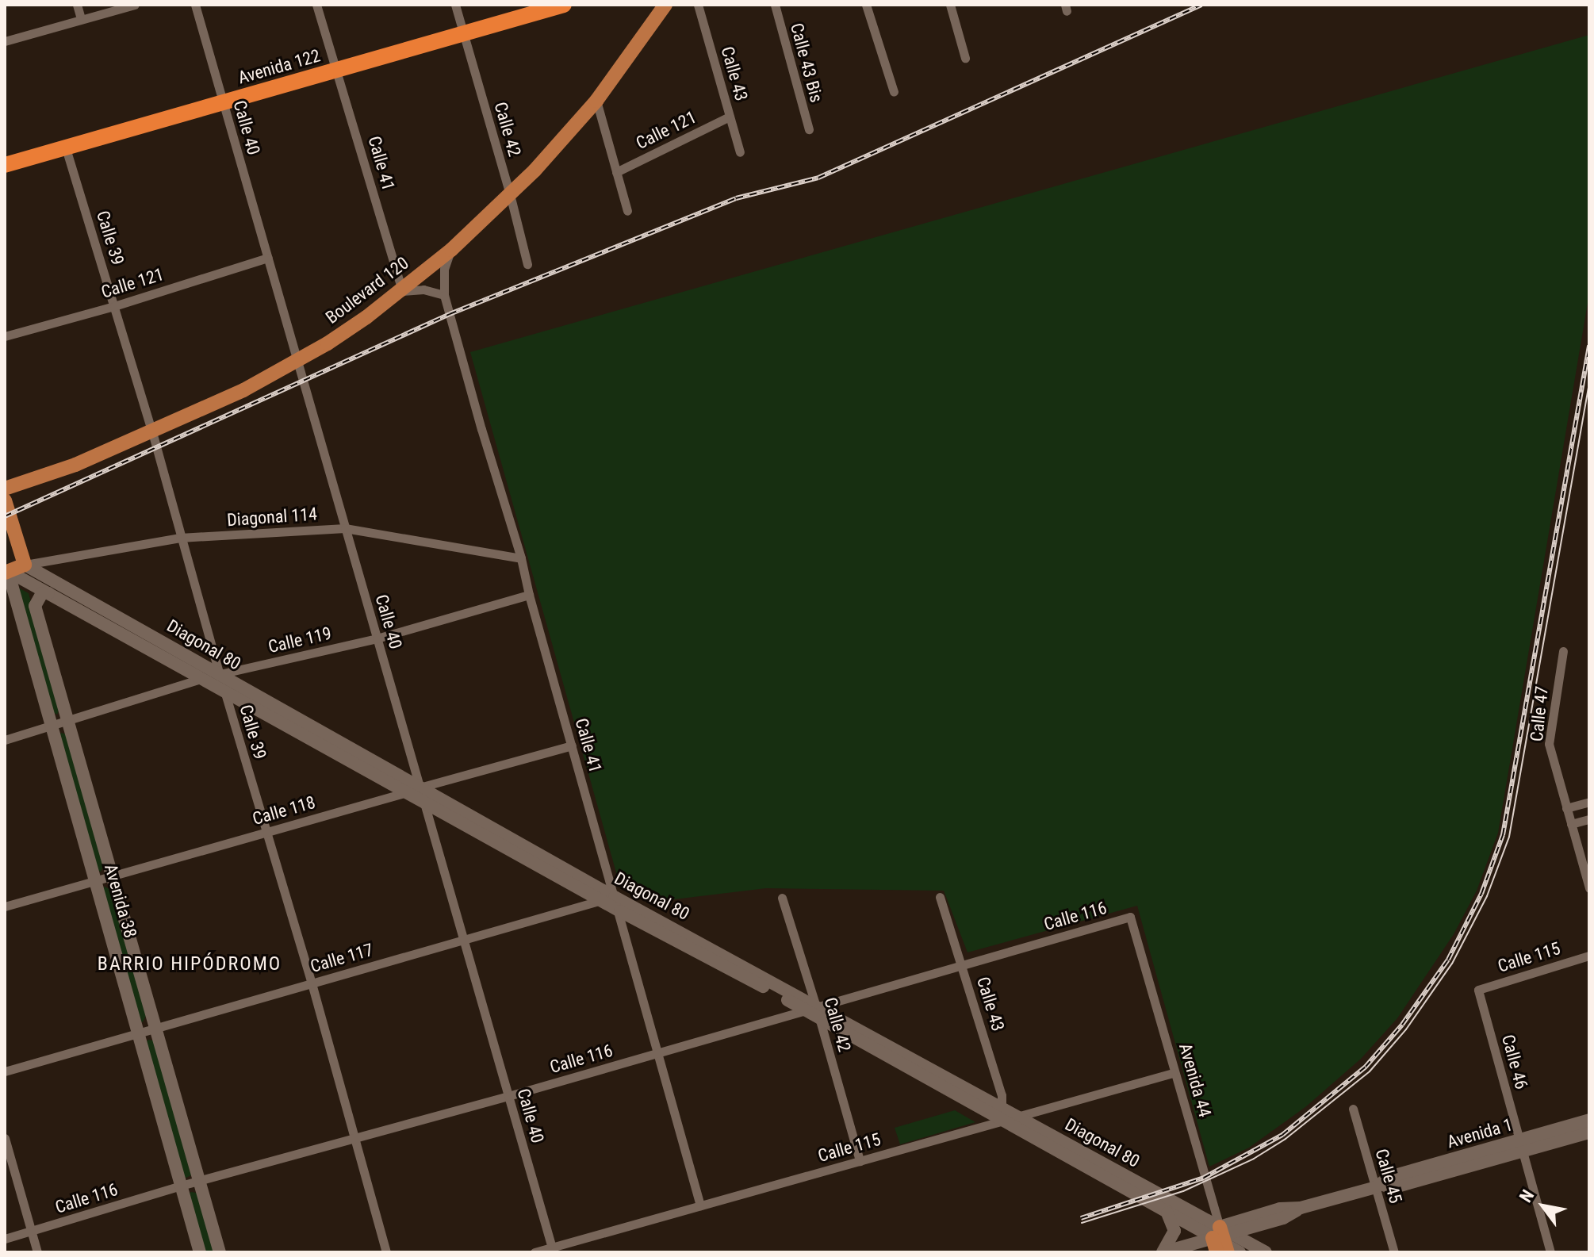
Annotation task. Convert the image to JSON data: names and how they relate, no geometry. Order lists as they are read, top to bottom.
{
  "streets": {
    "highway": ["Avenida 122"],
    "main road": [
      "Boulevard 120",
      "Diagonal 80",
      "Avenida 38",
      "Avenida 1"
    ],
    "street": [
      "Calle 43 Bis",
      "Calle 43",
      "Calle 40",
      "Calle 42",
      "Calle 121",
      "Calle 41",
      "Calle 39",
      "Diagonal 114",
      "Calle 119",
      "Calle 47",
      "Calle 118",
      "Calle 116",
      "Calle 115",
      "Calle 117",
      "Calle 46",
      "Avenida 44",
      "Calle 45"
    ]
  },
  "crossings": [
    ["Avenida 122", "Calle 40"],
    ["Avenida 122", "Calle 42"],
    ["Avenida 122", "Calle 41"],
    ["Avenida 122", "Calle 39"],
    ["Calle 43", "Calle 121"],
    ["Calle 43", "Diagonal 80"],
    ["Calle 43", "Calle 116"],
    ["Calle 43", "Calle 115"],
    ["Calle 40", "Calle 121"],
    ["Calle 40", "Boulevard 120"],
    ["Calle 40", "Diagonal 114"],
    ["Calle 40", "Calle 119"],
    ["Calle 40", "Diagonal 80"],
    ["Calle 40", "Calle 118"],
    ["Calle 40", "Calle 116"],
    ["Calle 40", "Calle 115"],
    ["Calle 40", "Calle 117"],
    ["Calle 42", "Boulevard 120"],
    ["Calle 42", "Diagonal 80"],
    ["Calle 42", "Calle 116"],
    ["Calle 42", "Calle 115"],
    ["Calle 121", "Calle 39"],
    ["Calle 41", "Boulevard 120"],
    ["Calle 41", "Diagonal 114"],
    ["Calle 41", "Calle 119"],
    ["Calle 41", "Diagonal 80"],
    ["Calle 41", "Calle 118"],
    ["Calle 41", "Calle 116"],
    ["Calle 41", "Calle 115"],
    ["Calle 41", "Calle 117"],
    ["Calle 39", "Boulevard 120"],
    ["Calle 39", "Diagonal 114"],
    ["Calle 39", "Calle 119"],
    ["Calle 39", "Diagonal 80"],
    ["Calle 39", "Calle 118"],
    ["Calle 39", "Calle 116"],
    ["Calle 39", "Calle 117"],
    ["Diagonal 114", "Diagonal 80"],
    ["Calle 119", "Diagonal 80"],
    ["Calle 119", "Avenida 38"],
    ["Diagonal 80", "Calle 118"],
    ["Diagonal 80", "Avenida 38"],
    ["Diagonal 80", "Calle 116"],
    ["Diagonal 80", "Calle 115"],
    ["Diagonal 80", "Calle 117"],
    ["Diagonal 80", "Avenida 44"],
    ["Diagonal 80", "Avenida 1"],
    ["Calle 118", "Avenida 38"],
    ["Avenida 38", "Calle 116"],
    ["Avenida 38", "Calle 117"],
    ["Calle 116", "Avenida 44"],
    ["Calle 115", "Calle 46"],
    ["Calle 115", "Avenida 44"],
    ["Calle 46", "Avenida 1"],
    ["Avenida 44", "Avenida 1"],
    ["Avenida 1", "Calle 45"]
  ],
  "districts": ["BARRIO HIPÓDROMO"],
  "north": "top left"
}
